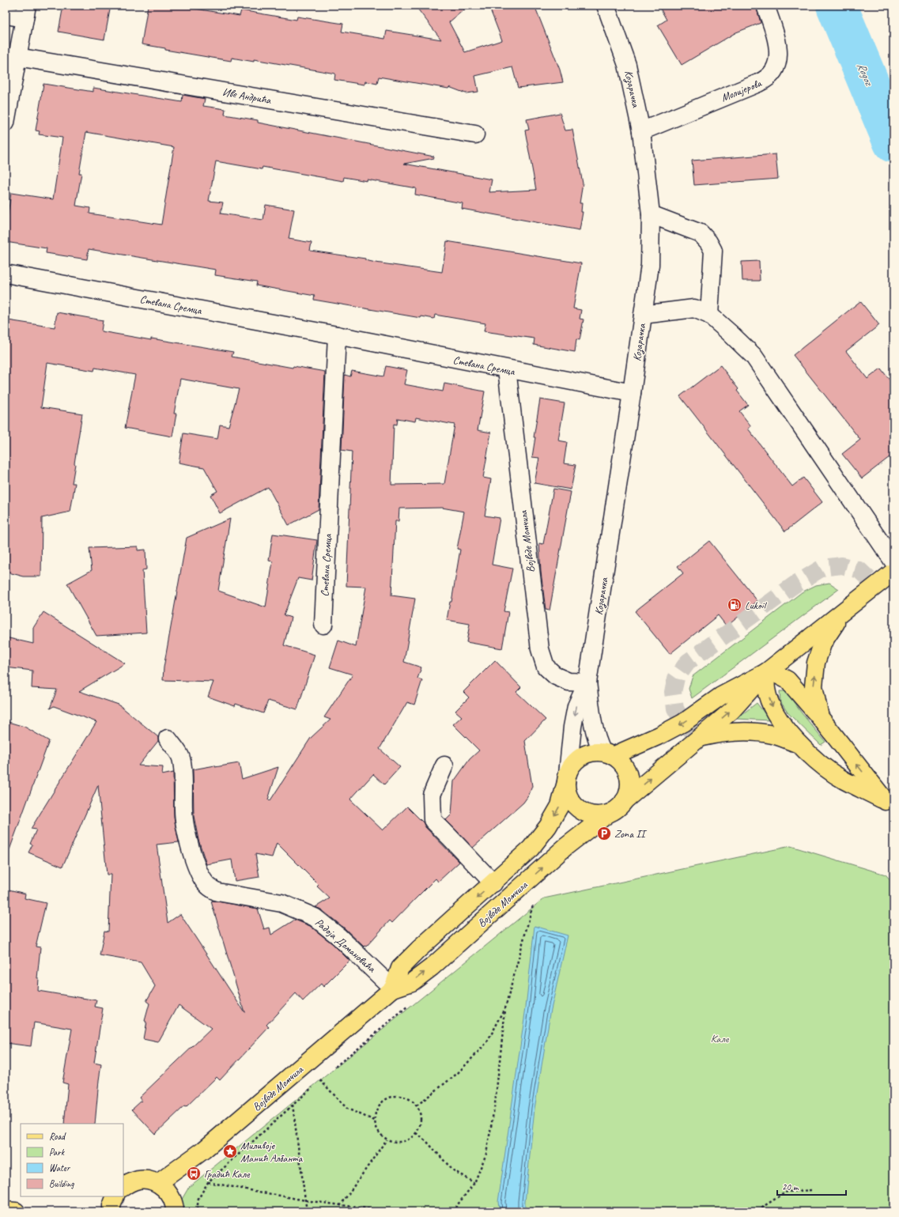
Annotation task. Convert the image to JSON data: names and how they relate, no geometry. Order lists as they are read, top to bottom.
{
  "streets": {
    "main road": ["Војводе Момчила"],
    "street": [
      "Козарачка",
      "Молијерова",
      "Иве Андрића",
      "Стевана Сремца",
      "Радоја Домановића"
    ]
  },
  "crossings": [
    ["Козарачка", "Молијерова"],
    ["Козарачка", "Стевана Сремца"],
    ["Козарачка", "Војводе Момчила"],
    ["Стевана Сремца", "Војводе Момчила"],
    ["Војводе Момчила", "Радоја Домановића"]
  ],
  "water": ["Rogoz"],
  "parks": ["Кале"],
  "places": {
    "fuel station": ["Lukoil"],
    "parking": ["Zona II"],
    "place": ["Миливоје Манић Албанта"],
    "bus stop": ["Градић Кале"]
  },
  "legend": [
    "Road",
    "Park",
    "Water",
    "Building"
  ],
  "scale_bar": "20 m"
}
